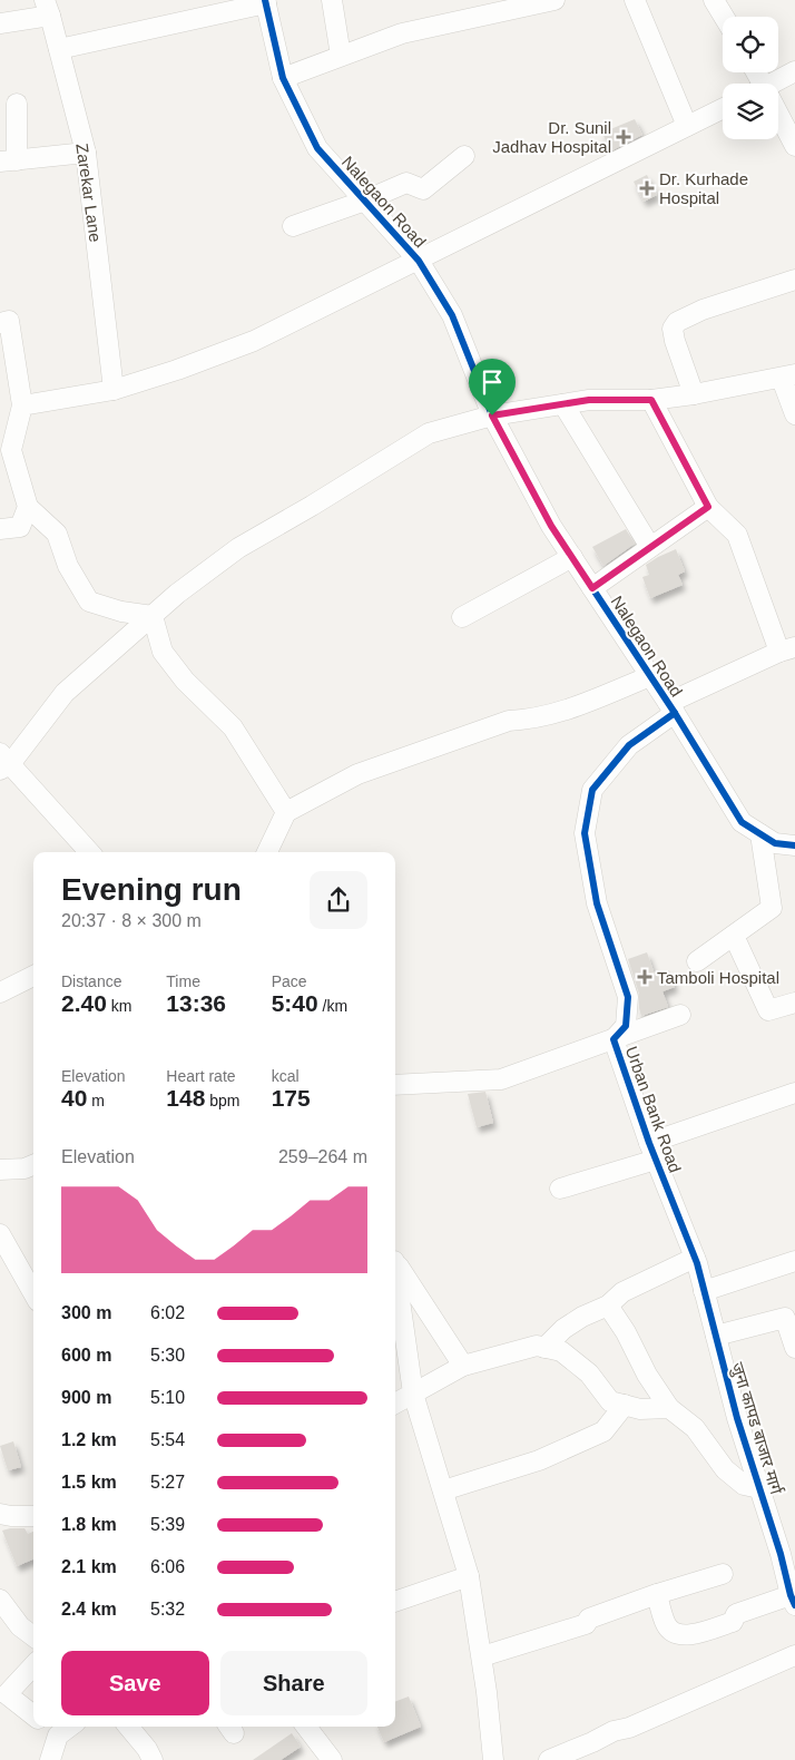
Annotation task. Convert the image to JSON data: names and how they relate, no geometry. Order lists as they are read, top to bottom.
{
  "streets": {
    "street": [
      "Zarekar Lane",
      "Nalegaon Road",
      "Urban Bank Road",
      "जुना कापड बाजार मार्ग"
    ]
  },
  "crossings": [
    ["Nalegaon Road", "Urban Bank Road"],
    ["Urban Bank Road", "जुना कापड बाजार मार्ग"]
  ],
  "places": {
    "health": ["Dr. Sunil Jadhav Hospital", "Dr. Kurhade Hospital", "Tamboli Hospital"]
  },
  "page": {
    "heading": ["Evening run", "20:37 · 8 × 300 m"],
    "stats": [
      ["Distance", "2.40 km"],
      ["Time", "13:36"],
      ["Pace", "5:40 /km"],
      ["Elevation", "40 m"],
      ["Heart rate", "148 bpm"],
      ["kcal", "175"]
    ],
    "chart": ["Elevation", "259–264 m"],
    "list": [
      {
        "name": "300 m",
        "note": "6:02"
      },
      {
        "name": "600 m",
        "note": "5:30"
      },
      {
        "name": "900 m",
        "note": "5:10"
      },
      {
        "name": "1.2 km",
        "note": "5:54"
      },
      {
        "name": "1.5 km",
        "note": "5:27"
      },
      {
        "name": "1.8 km",
        "note": "5:39"
      },
      {
        "name": "2.1 km",
        "note": "6:06"
      },
      {
        "name": "2.4 km",
        "note": "5:32"
      }
    ],
    "buttons": ["Save", "Share"]
  }
}
